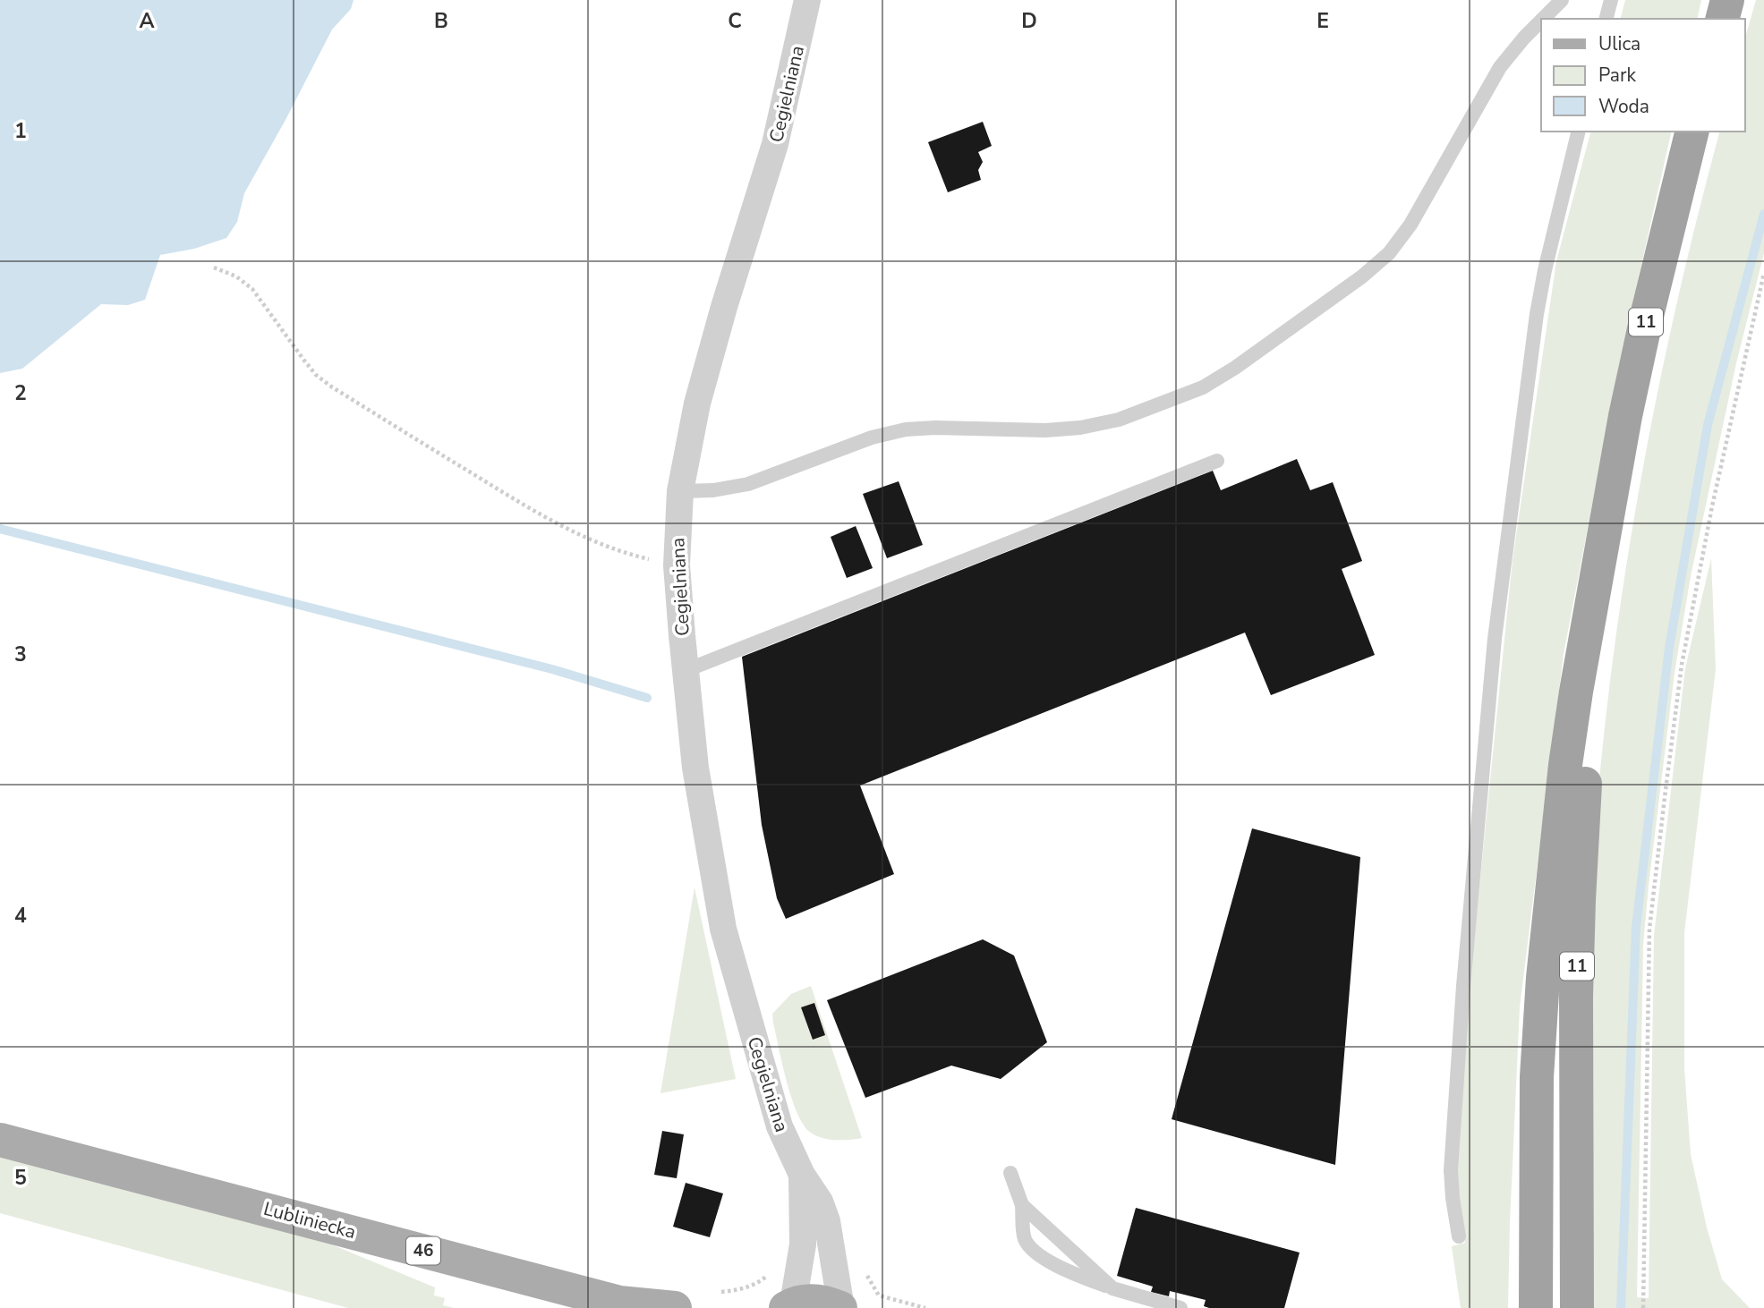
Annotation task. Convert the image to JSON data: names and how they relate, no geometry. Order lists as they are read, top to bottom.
{
  "streets": {
    "highway": ["11"],
    "main road": ["Lubliniecka", "46"],
    "street": ["Cegielniana"]
  },
  "legend": ["Ulica", "Park", "Woda"],
  "grid": {
    "columns": [
      "A",
      "B",
      "C",
      "D",
      "E"
    ],
    "rows": [
      "1",
      "2",
      "3",
      "4",
      "5"
    ]
  }
}
